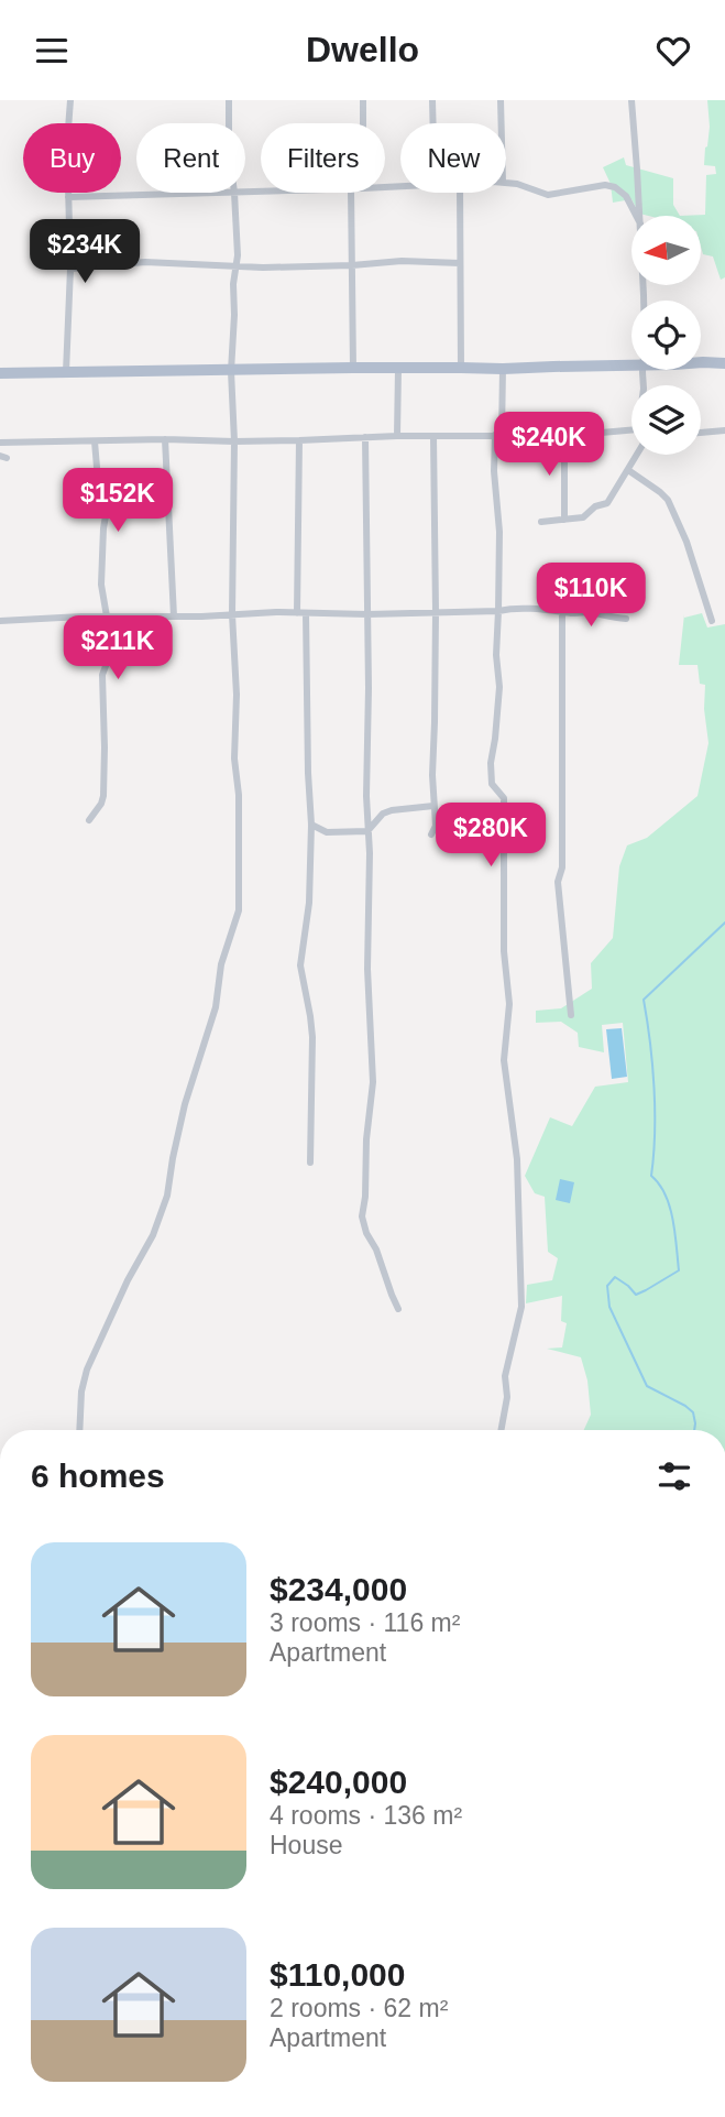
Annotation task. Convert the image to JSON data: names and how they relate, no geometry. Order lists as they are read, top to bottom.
{
  "north": "left",
  "page": {
    "header": "Dwello",
    "chip": [
      "Buy",
      "Rent",
      "Filters",
      "New"
    ],
    "price": [
      "$234K",
      "$240K",
      "$152K",
      "$110K",
      "$211K",
      "$280K"
    ],
    "heading": "6 homes",
    "list": [
      {
        "name": "$234,000",
        "note": "3 rooms · 116 m² · Apartment"
      },
      {
        "name": "$240,000",
        "note": "4 rooms · 136 m² · House"
      },
      {
        "name": "$110,000",
        "note": "2 rooms · 62 m² · Apartment"
      }
    ]
  }
}
